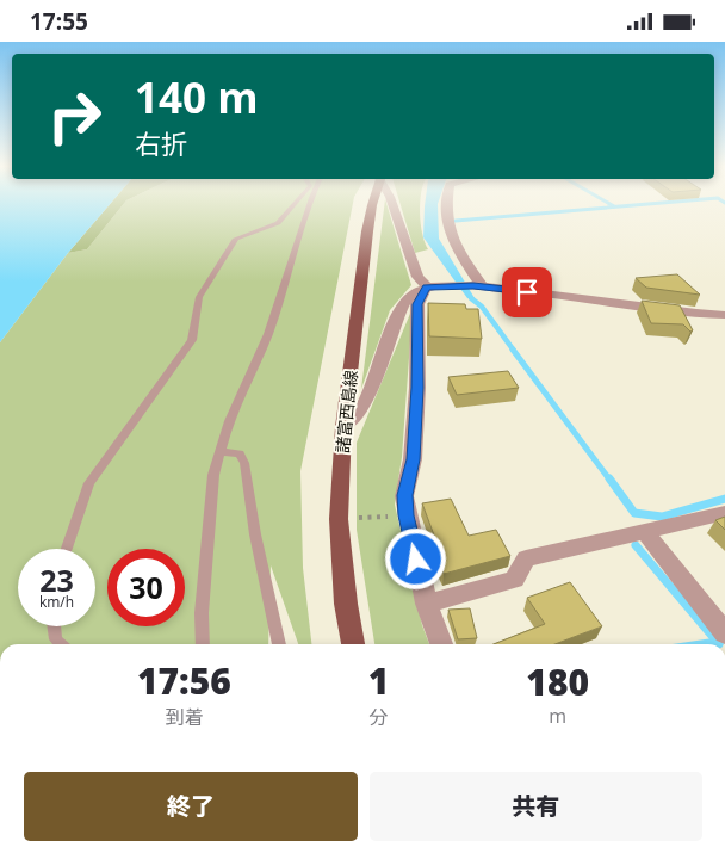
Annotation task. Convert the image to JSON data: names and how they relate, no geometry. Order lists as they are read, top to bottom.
{
  "streets": {
    "main road": ["諸富西島線"]
  },
  "page": {
    "status": "17:55",
    "turn": ["140 m", "右折"],
    "speed": "23 km/h",
    "limit": "30",
    "eta": [
      "17:56",
      "到着",
      "1",
      "分",
      "180",
      "m"
    ],
    "buttons": ["終了", "共有"]
  }
}
